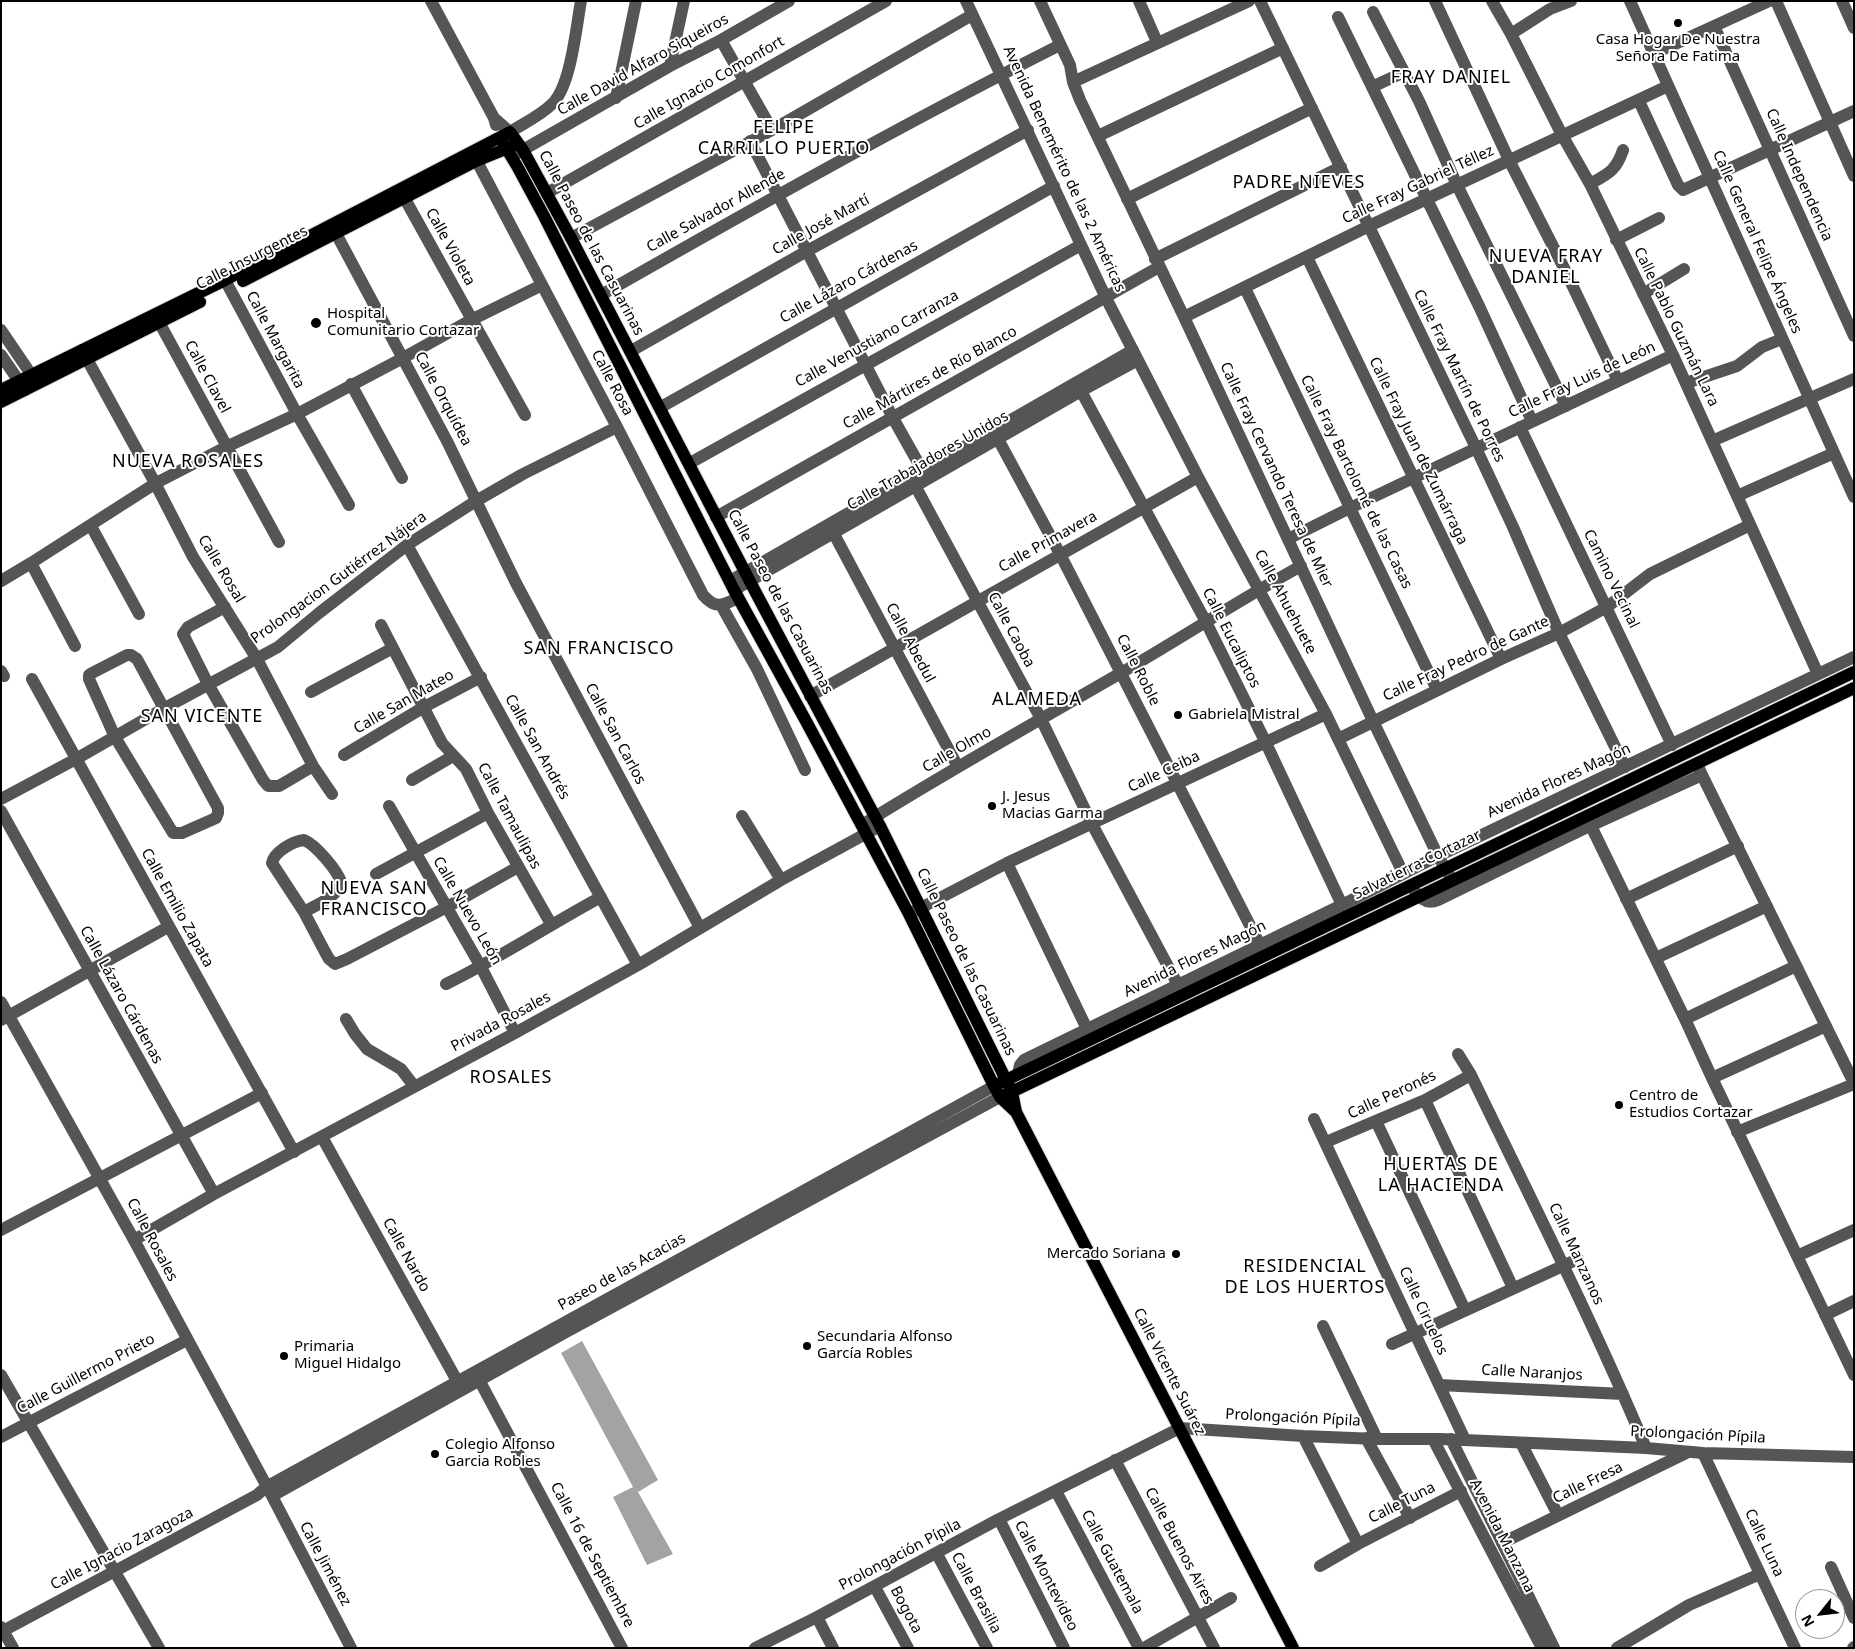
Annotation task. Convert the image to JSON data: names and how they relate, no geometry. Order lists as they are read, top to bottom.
{
  "streets": {
    "main road": [
      "Calle Paseo de las Casuarinas",
      "Calle Insurgentes",
      "Salvatierra-Cortazar",
      "Calle Vicente Suárez"
    ],
    "street": [
      "Calle David Alfaro Siqueiros",
      "Calle Ignacio Comonfort",
      "Avenida Benemérito de las 2 Américas",
      "Calle Independencia",
      "Calle Fray Gabriel Téllez",
      "Calle Salvador Allende",
      "Calle José Martí",
      "Calle General Felipe Ángeles",
      "Calle Violeta",
      "Calle Lázaro Cárdenas",
      "Calle Pablo Guzmán Lara",
      "Calle Venustiano Carranza",
      "Calle Margarita",
      "Calle Fray Martín de Porres",
      "Calle Clavel",
      "Calle Mártires de Río Blanco",
      "Calle Fray Luis de León",
      "Calle Rosa",
      "Calle Orquídea",
      "Calle Fray Juan de Zumárraga",
      "Calle Trabajadores Unidos",
      "Calle Fray Cervando Teresa de Mier",
      "Calle Fray Bartolomé de las Casas",
      "Calle Primavera",
      "Calle Rosal",
      "Prolongacion Gutiérrez Nájera",
      "Camino Vecinal",
      "Calle Ahuehuete",
      "Calle Caoba",
      "Calle Eucaliptos",
      "Calle Abedul",
      "Calle Fray Pedro de Gante",
      "Calle Roble",
      "Calle San Mateo",
      "Calle San Carlos",
      "Calle San Andrés",
      "Calle Olmo",
      "Calle Ceiba",
      "Avenida Flores Magón",
      "Calle Tamaulipas",
      "Calle Emilio Zapata",
      "Calle Nuevo León",
      "Privada Rosales",
      "Calle Peronés",
      "Calle Rosales",
      "Calle Manzanos",
      "Calle Nardo",
      "Paseo de las Acacias",
      "Calle Ciruelos",
      "Calle Naranjos",
      "Calle Guillermo Prieto",
      "Prolongación Pípila",
      "Calle Fresa",
      "Calle Tuna",
      "Avenida Manzana",
      "Calle Luna",
      "Calle Buenos Aires",
      "Calle Ignacio Zaragoza",
      "Calle 16 de Septiembre",
      "Calle Guatemala",
      "Calle Jiménez",
      "Calle Montevideo",
      "Calle Brasilia",
      "Bogota"
    ]
  },
  "crossings": [
    ["Calle David Alfaro Siqueiros", "Calle Paseo de las Casuarinas"],
    ["Calle David Alfaro Siqueiros", "Calle Insurgentes"],
    ["Calle Ignacio Comonfort", "Calle Paseo de las Casuarinas"],
    ["Avenida Benemérito de las 2 Américas", "Calle Salvador Allende"],
    ["Avenida Benemérito de las 2 Américas", "Calle José Martí"],
    ["Avenida Benemérito de las 2 Américas", "Calle Lázaro Cárdenas"],
    ["Avenida Benemérito de las 2 Américas", "Calle Venustiano Carranza"],
    ["Avenida Benemérito de las 2 Américas", "Calle Mártires de Río Blanco"],
    ["Avenida Benemérito de las 2 Américas", "Calle Trabajadores Unidos"],
    ["Avenida Benemérito de las 2 Américas", "Calle Ahuehuete"],
    ["Calle Fray Gabriel Téllez", "Calle General Felipe Ángeles"],
    ["Calle Fray Gabriel Téllez", "Calle Pablo Guzmán Lara"],
    ["Calle Fray Gabriel Téllez", "Calle Fray Martín de Porres"],
    ["Calle Fray Gabriel Téllez", "Calle Fray Juan de Zumárraga"],
    ["Calle Fray Gabriel Téllez", "Calle Fray Cervando Teresa de Mier"],
    ["Calle Fray Gabriel Téllez", "Calle Fray Bartolomé de las Casas"],
    ["Calle Salvador Allende", "Calle Paseo de las Casuarinas"],
    ["Calle Salvador Allende", "Calle Fray Cervando Teresa de Mier"],
    ["Calle José Martí", "Calle Paseo de las Casuarinas"],
    ["Calle Paseo de las Casuarinas", "Calle Insurgentes"],
    ["Calle Paseo de las Casuarinas", "Calle Lázaro Cárdenas"],
    ["Calle Paseo de las Casuarinas", "Calle Venustiano Carranza"],
    ["Calle Paseo de las Casuarinas", "Calle Mártires de Río Blanco"],
    ["Calle Paseo de las Casuarinas", "Calle Rosa"],
    ["Calle Paseo de las Casuarinas", "Calle Trabajadores Unidos"],
    ["Calle Paseo de las Casuarinas", "Calle Primavera"],
    ["Calle Paseo de las Casuarinas", "Calle Olmo"],
    ["Calle Paseo de las Casuarinas", "Calle Ceiba"],
    ["Calle Paseo de las Casuarinas", "Salvatierra-Cortazar"],
    ["Calle Paseo de las Casuarinas", "Privada Rosales"],
    ["Calle Paseo de las Casuarinas", "Paseo de las Acacias"],
    ["Calle Paseo de las Casuarinas", "Calle Vicente Suárez"],
    ["Calle Violeta", "Calle Insurgentes"],
    ["Calle Insurgentes", "Calle Margarita"],
    ["Calle Insurgentes", "Calle Clavel"],
    ["Calle Insurgentes", "Calle Rosa"],
    ["Calle Insurgentes", "Calle Orquídea"],
    ["Calle Insurgentes", "Calle Rosal"],
    ["Calle Lázaro Cárdenas", "Privada Rosales"],
    ["Calle Pablo Guzmán Lara", "Calle Fray Luis de León"],
    ["Calle Pablo Guzmán Lara", "Calle Fray Pedro de Gante"],
    ["Calle Pablo Guzmán Lara", "Avenida Flores Magón"],
    ["Calle Fray Martín de Porres", "Calle Mártires de Río Blanco"],
    ["Calle Fray Martín de Porres", "Calle Fray Luis de León"],
    ["Calle Fray Martín de Porres", "Calle Fray Pedro de Gante"],
    ["Calle Fray Martín de Porres", "Avenida Flores Magón"],
    ["Calle Mártires de Río Blanco", "Calle Fray Cervando Teresa de Mier"],
    ["Calle Fray Luis de León", "Calle Fray Juan de Zumárraga"],
    ["Calle Fray Luis de León", "Calle Fray Cervando Teresa de Mier"],
    ["Calle Fray Luis de León", "Calle Fray Bartolomé de las Casas"],
    ["Calle Fray Luis de León", "Camino Vecinal"],
    ["Calle Rosa", "Calle Trabajadores Unidos"],
    ["Calle Rosa", "Prolongacion Gutiérrez Nájera"],
    ["Calle Orquídea", "Prolongacion Gutiérrez Nájera"],
    ["Calle Orquídea", "Calle San Carlos"],
    ["Calle Fray Juan de Zumárraga", "Calle Fray Pedro de Gante"],
    ["Calle Trabajadores Unidos", "Calle Ahuehuete"],
    ["Calle Trabajadores Unidos", "Calle Caoba"],
    ["Calle Trabajadores Unidos", "Calle Eucaliptos"],
    ["Calle Trabajadores Unidos", "Calle Abedul"],
    ["Calle Trabajadores Unidos", "Calle Roble"],
    ["Calle Fray Cervando Teresa de Mier", "Calle Fray Pedro de Gante"],
    ["Calle Fray Cervando Teresa de Mier", "Calle Olmo"],
    ["Calle Fray Cervando Teresa de Mier", "Avenida Flores Magón"],
    ["Calle Fray Cervando Teresa de Mier", "Salvatierra-Cortazar"],
    ["Calle Fray Bartolomé de las Casas", "Calle Fray Pedro de Gante"],
    ["Calle Primavera", "Calle Ahuehuete"],
    ["Calle Primavera", "Calle Caoba"],
    ["Calle Primavera", "Calle Eucaliptos"],
    ["Calle Primavera", "Calle Abedul"],
    ["Calle Primavera", "Calle Roble"],
    ["Calle Rosal", "Prolongacion Gutiérrez Nájera"],
    ["Prolongacion Gutiérrez Nájera", "Calle San Carlos"],
    ["Prolongacion Gutiérrez Nájera", "Calle San Andrés"],
    ["Prolongacion Gutiérrez Nájera", "Calle Emilio Zapata"],
    ["Camino Vecinal", "Calle Fray Pedro de Gante"],
    ["Camino Vecinal", "Avenida Flores Magón"],
    ["Calle Ahuehuete", "Calle Fray Pedro de Gante"],
    ["Calle Ahuehuete", "Calle Olmo"],
    ["Calle Ahuehuete", "Calle Ceiba"],
    ["Calle Ahuehuete", "Avenida Flores Magón"],
    ["Calle Caoba", "Calle Olmo"],
    ["Calle Caoba", "Calle Ceiba"],
    ["Calle Caoba", "Avenida Flores Magón"],
    ["Calle Eucaliptos", "Calle Olmo"],
    ["Calle Eucaliptos", "Calle Ceiba"],
    ["Calle Eucaliptos", "Avenida Flores Magón"],
    ["Calle Abedul", "Calle Olmo"],
    ["Calle Roble", "Calle Olmo"],
    ["Calle Roble", "Calle Ceiba"],
    ["Calle Roble", "Avenida Flores Magón"],
    ["Calle San Mateo", "Calle San Andrés"],
    ["Calle San Mateo", "Calle Tamaulipas"],
    ["Calle San Carlos", "Privada Rosales"],
    ["Calle San Andrés", "Privada Rosales"],
    ["Calle Olmo", "Privada Rosales"],
    ["Avenida Flores Magón", "Salvatierra-Cortazar"],
    ["Salvatierra-Cortazar", "Paseo de las Acacias"],
    ["Salvatierra-Cortazar", "Calle Vicente Suárez"],
    ["Calle Emilio Zapata", "Privada Rosales"],
    ["Calle Nuevo León", "Privada Rosales"],
    ["Privada Rosales", "Calle Rosales"],
    ["Privada Rosales", "Calle Nardo"],
    ["Calle Peronés", "Calle Manzanos"],
    ["Calle Peronés", "Calle Ciruelos"],
    ["Calle Rosales", "Paseo de las Acacias"],
    ["Calle Rosales", "Calle Guillermo Prieto"],
    ["Calle Rosales", "Calle Ignacio Zaragoza"],
    ["Calle Rosales", "Calle Jiménez"],
    ["Calle Manzanos", "Calle Naranjos"],
    ["Calle Manzanos", "Prolongación Pípila"],
    ["Calle Nardo", "Paseo de las Acacias"],
    ["Paseo de las Acacias", "Calle Vicente Suárez"],
    ["Paseo de las Acacias", "Calle Ignacio Zaragoza"],
    ["Paseo de las Acacias", "Calle 16 de Septiembre"],
    ["Paseo de las Acacias", "Calle Jiménez"],
    ["Calle Ciruelos", "Calle Naranjos"],
    ["Calle Ciruelos", "Prolongación Pípila"],
    ["Calle Vicente Suárez", "Prolongación Pípila"],
    ["Prolongación Pípila", "Calle Fresa"],
    ["Prolongación Pípila", "Avenida Manzana"],
    ["Prolongación Pípila", "Calle Luna"],
    ["Prolongación Pípila", "Calle Buenos Aires"],
    ["Prolongación Pípila", "Calle Guatemala"],
    ["Prolongación Pípila", "Calle Montevideo"],
    ["Prolongación Pípila", "Calle Brasilia"],
    ["Prolongación Pípila", "Bogota"],
    ["Calle Fresa", "Avenida Manzana"],
    ["Calle Tuna", "Avenida Manzana"],
    ["Calle Ignacio Zaragoza", "Calle Jiménez"]
  ],
  "districts": [
    "FRAY DANIEL",
    "FELIPE CARRILLO PUERTO",
    "PADRE NIEVES",
    "NUEVA FRAY DANIEL",
    "NUEVA ROSALES",
    "SAN FRANCISCO",
    "ALAMEDA",
    "SAN VICENTE",
    "NUEVA SAN FRANCISCO",
    "ROSALES",
    "HUERTAS DE LA HACIENDA",
    "RESIDENCIAL DE LOS HUERTOS"
  ],
  "places": [
    "Casa Hogar De Nuestra Señora De Fatima",
    "Hospital Comunitario Cortazar",
    "Gabriela Mistral",
    "J. Jesus Macias Garma",
    "Centro de Estudios Cortazar",
    "Mercado Soriana",
    "Secundaria Alfonso García Robles",
    "Primaria Miguel Hidalgo",
    "Colegio Alfonso Garcia Robles"
  ],
  "north": "bottom left"
}
